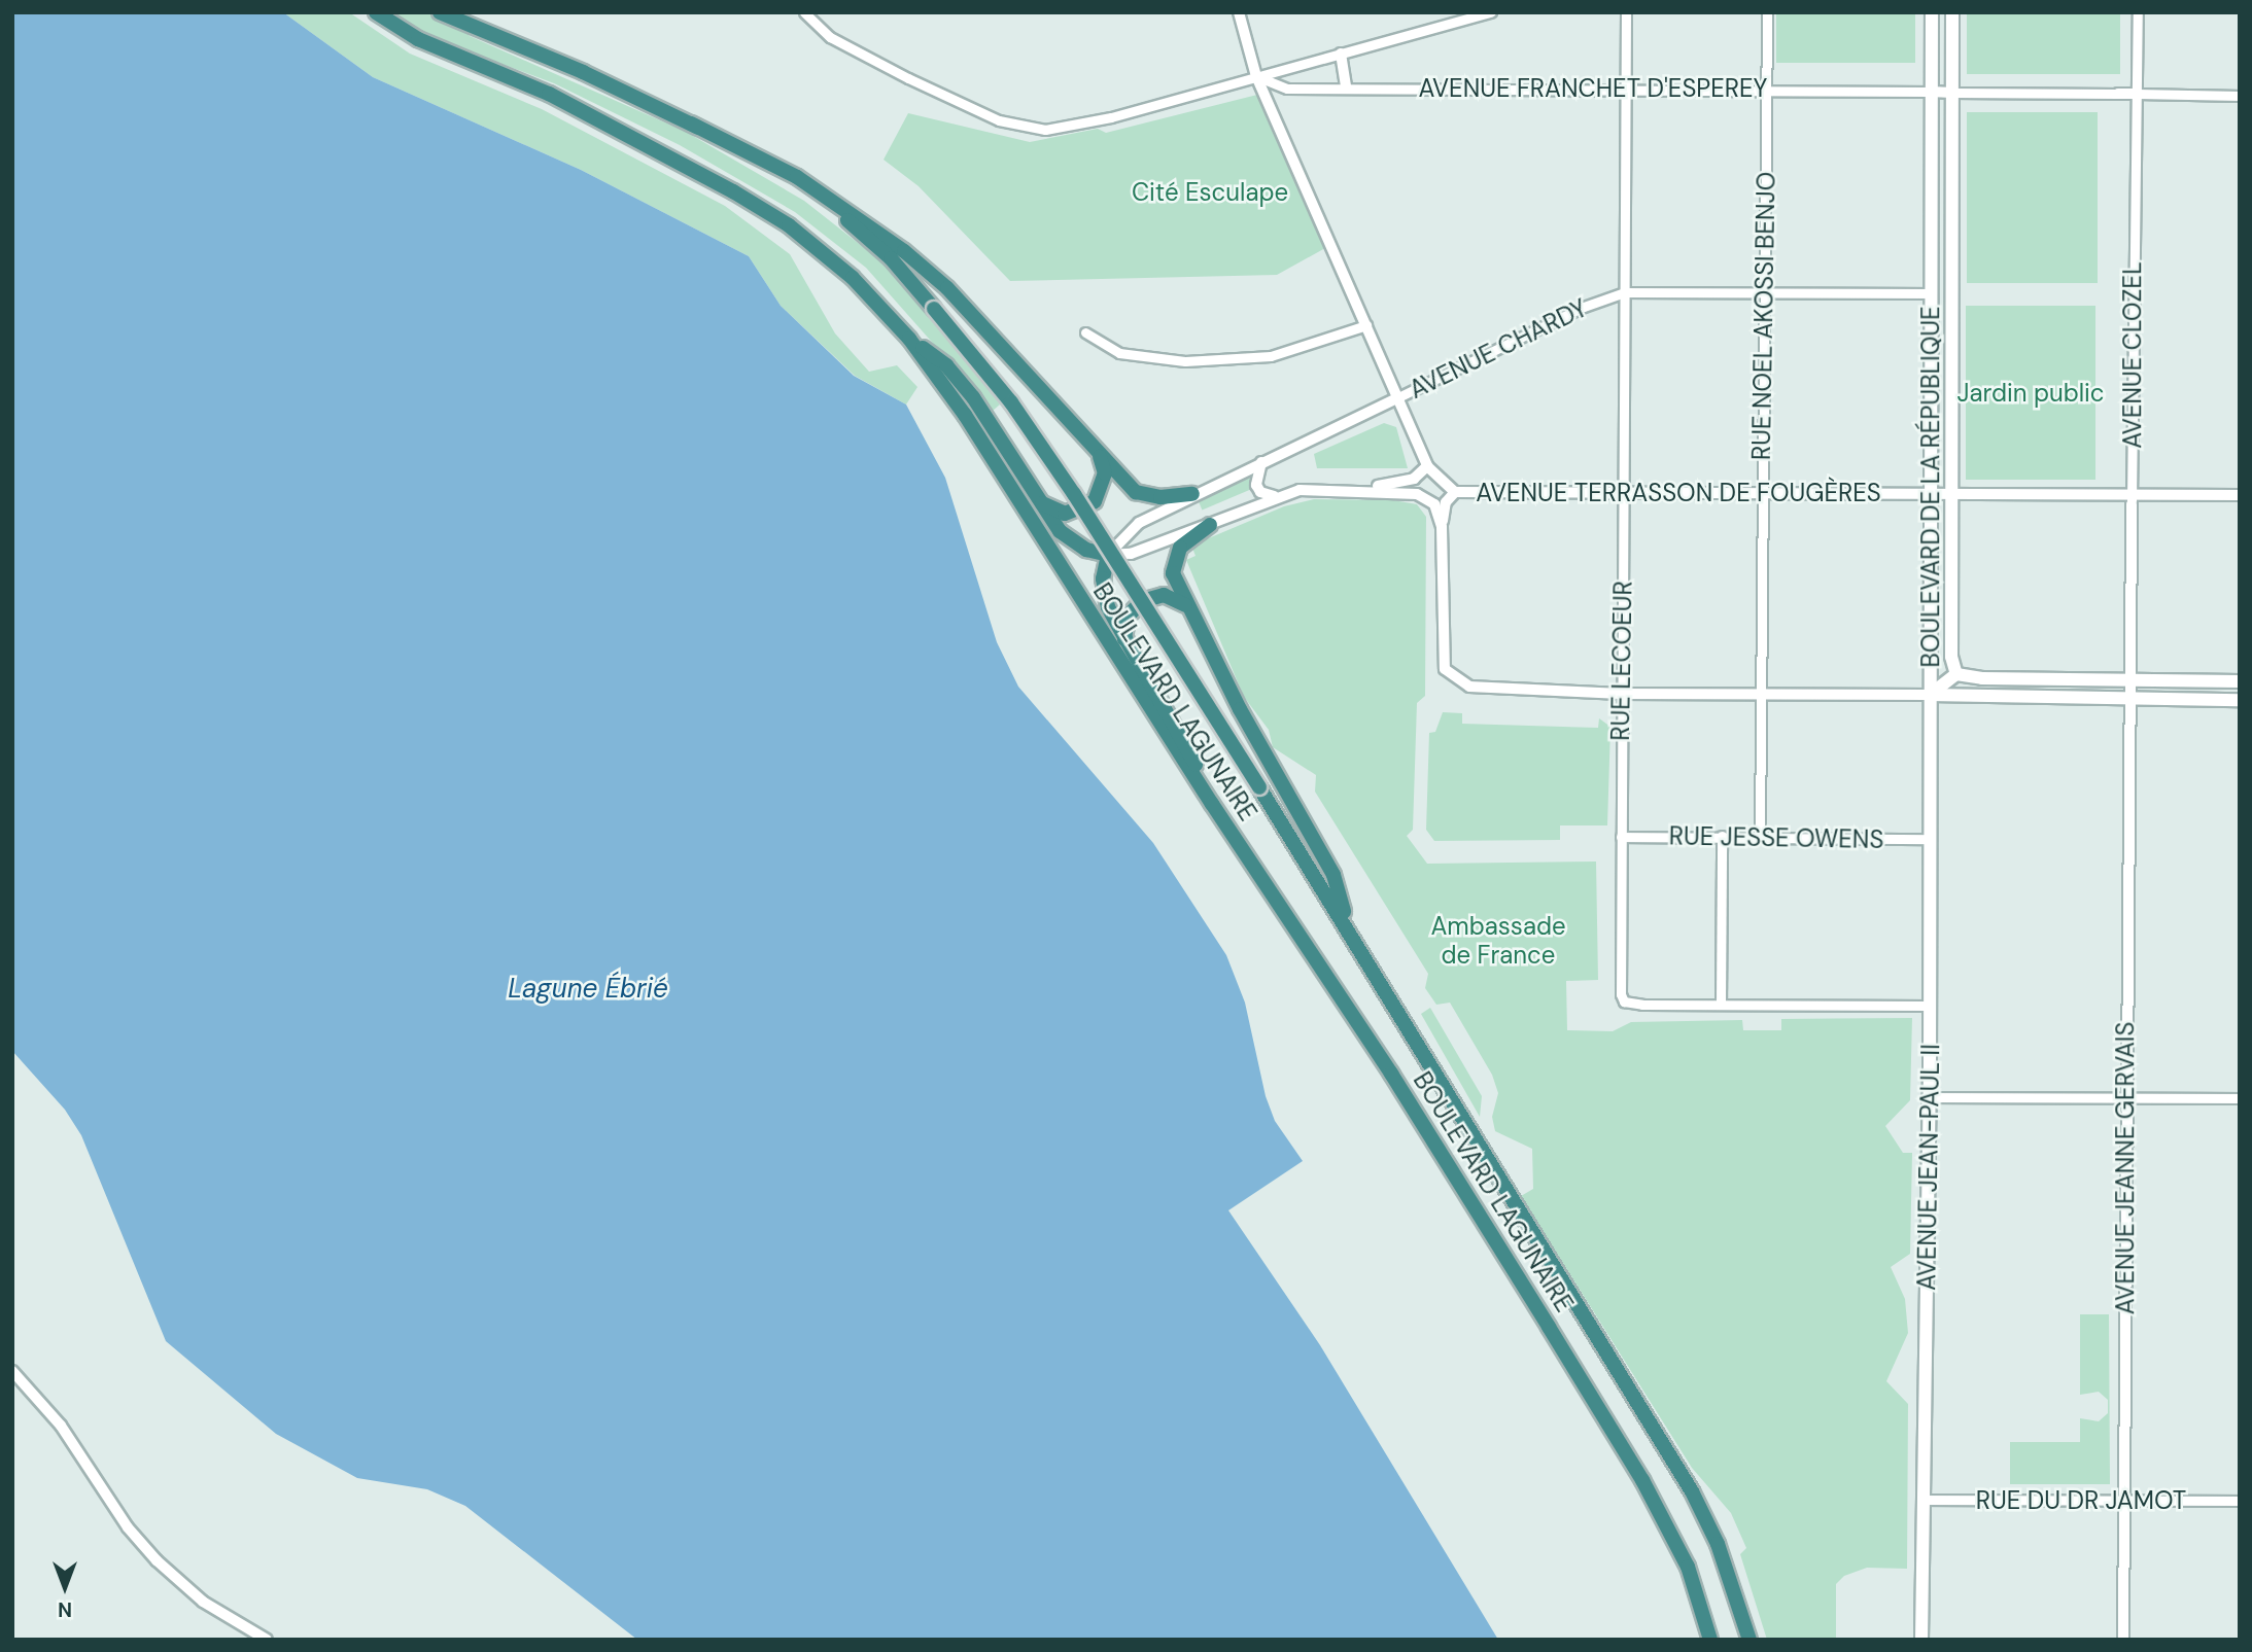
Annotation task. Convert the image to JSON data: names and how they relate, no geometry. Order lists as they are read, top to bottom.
{
  "streets": {
    "highway": ["BOULEVARD LAGUNAIRE"],
    "main road": ["BOULEVARD DE LA RÉPUBLIQUE", "AVENUE JEAN-PAUL II"],
    "street": [
      "AVENUE FRANCHET D'ESPEREY",
      "RUE NOEL AKOSSI BENJO",
      "AVENUE CHARDY",
      "AVENUE CLOZEL",
      "AVENUE TERRASSON DE FOUGÈRES",
      "RUE LECOEUR",
      "RUE JESSE OWENS",
      "AVENUE JEANNE GERVAIS",
      "RUE DU DR JAMOT"
    ]
  },
  "crossings": [
    ["AVENUE FRANCHET D'ESPEREY", "RUE NOEL AKOSSI BENJO"],
    ["AVENUE FRANCHET D'ESPEREY", "BOULEVARD DE LA RÉPUBLIQUE"],
    ["AVENUE FRANCHET D'ESPEREY", "AVENUE TERRASSON DE FOUGÈRES"],
    ["AVENUE FRANCHET D'ESPEREY", "RUE LECOEUR"],
    ["RUE NOEL AKOSSI BENJO", "AVENUE CHARDY"],
    ["RUE NOEL AKOSSI BENJO", "AVENUE TERRASSON DE FOUGÈRES"],
    ["RUE NOEL AKOSSI BENJO", "RUE JESSE OWENS"],
    ["AVENUE CHARDY", "BOULEVARD DE LA RÉPUBLIQUE"],
    ["AVENUE CHARDY", "AVENUE TERRASSON DE FOUGÈRES"],
    ["AVENUE CHARDY", "RUE LECOEUR"],
    ["AVENUE CLOZEL", "BOULEVARD DE LA RÉPUBLIQUE"],
    ["AVENUE CLOZEL", "AVENUE TERRASSON DE FOUGÈRES"],
    ["AVENUE CLOZEL", "AVENUE JEANNE GERVAIS"],
    ["BOULEVARD DE LA RÉPUBLIQUE", "AVENUE TERRASSON DE FOUGÈRES"],
    ["BOULEVARD DE LA RÉPUBLIQUE", "AVENUE JEAN-PAUL II"],
    ["BOULEVARD DE LA RÉPUBLIQUE", "AVENUE JEANNE GERVAIS"],
    ["AVENUE TERRASSON DE FOUGÈRES", "RUE LECOEUR"],
    ["RUE LECOEUR", "RUE JESSE OWENS"],
    ["RUE LECOEUR", "AVENUE JEAN-PAUL II"],
    ["RUE JESSE OWENS", "AVENUE JEAN-PAUL II"],
    ["AVENUE JEAN-PAUL II", "RUE DU DR JAMOT"],
    ["AVENUE JEANNE GERVAIS", "RUE DU DR JAMOT"]
  ],
  "water": ["Lagune Ébrié"],
  "parks": ["Cité Esculape", "Jardin public", "Ambassade de France"],
  "north": "bottom"
}
